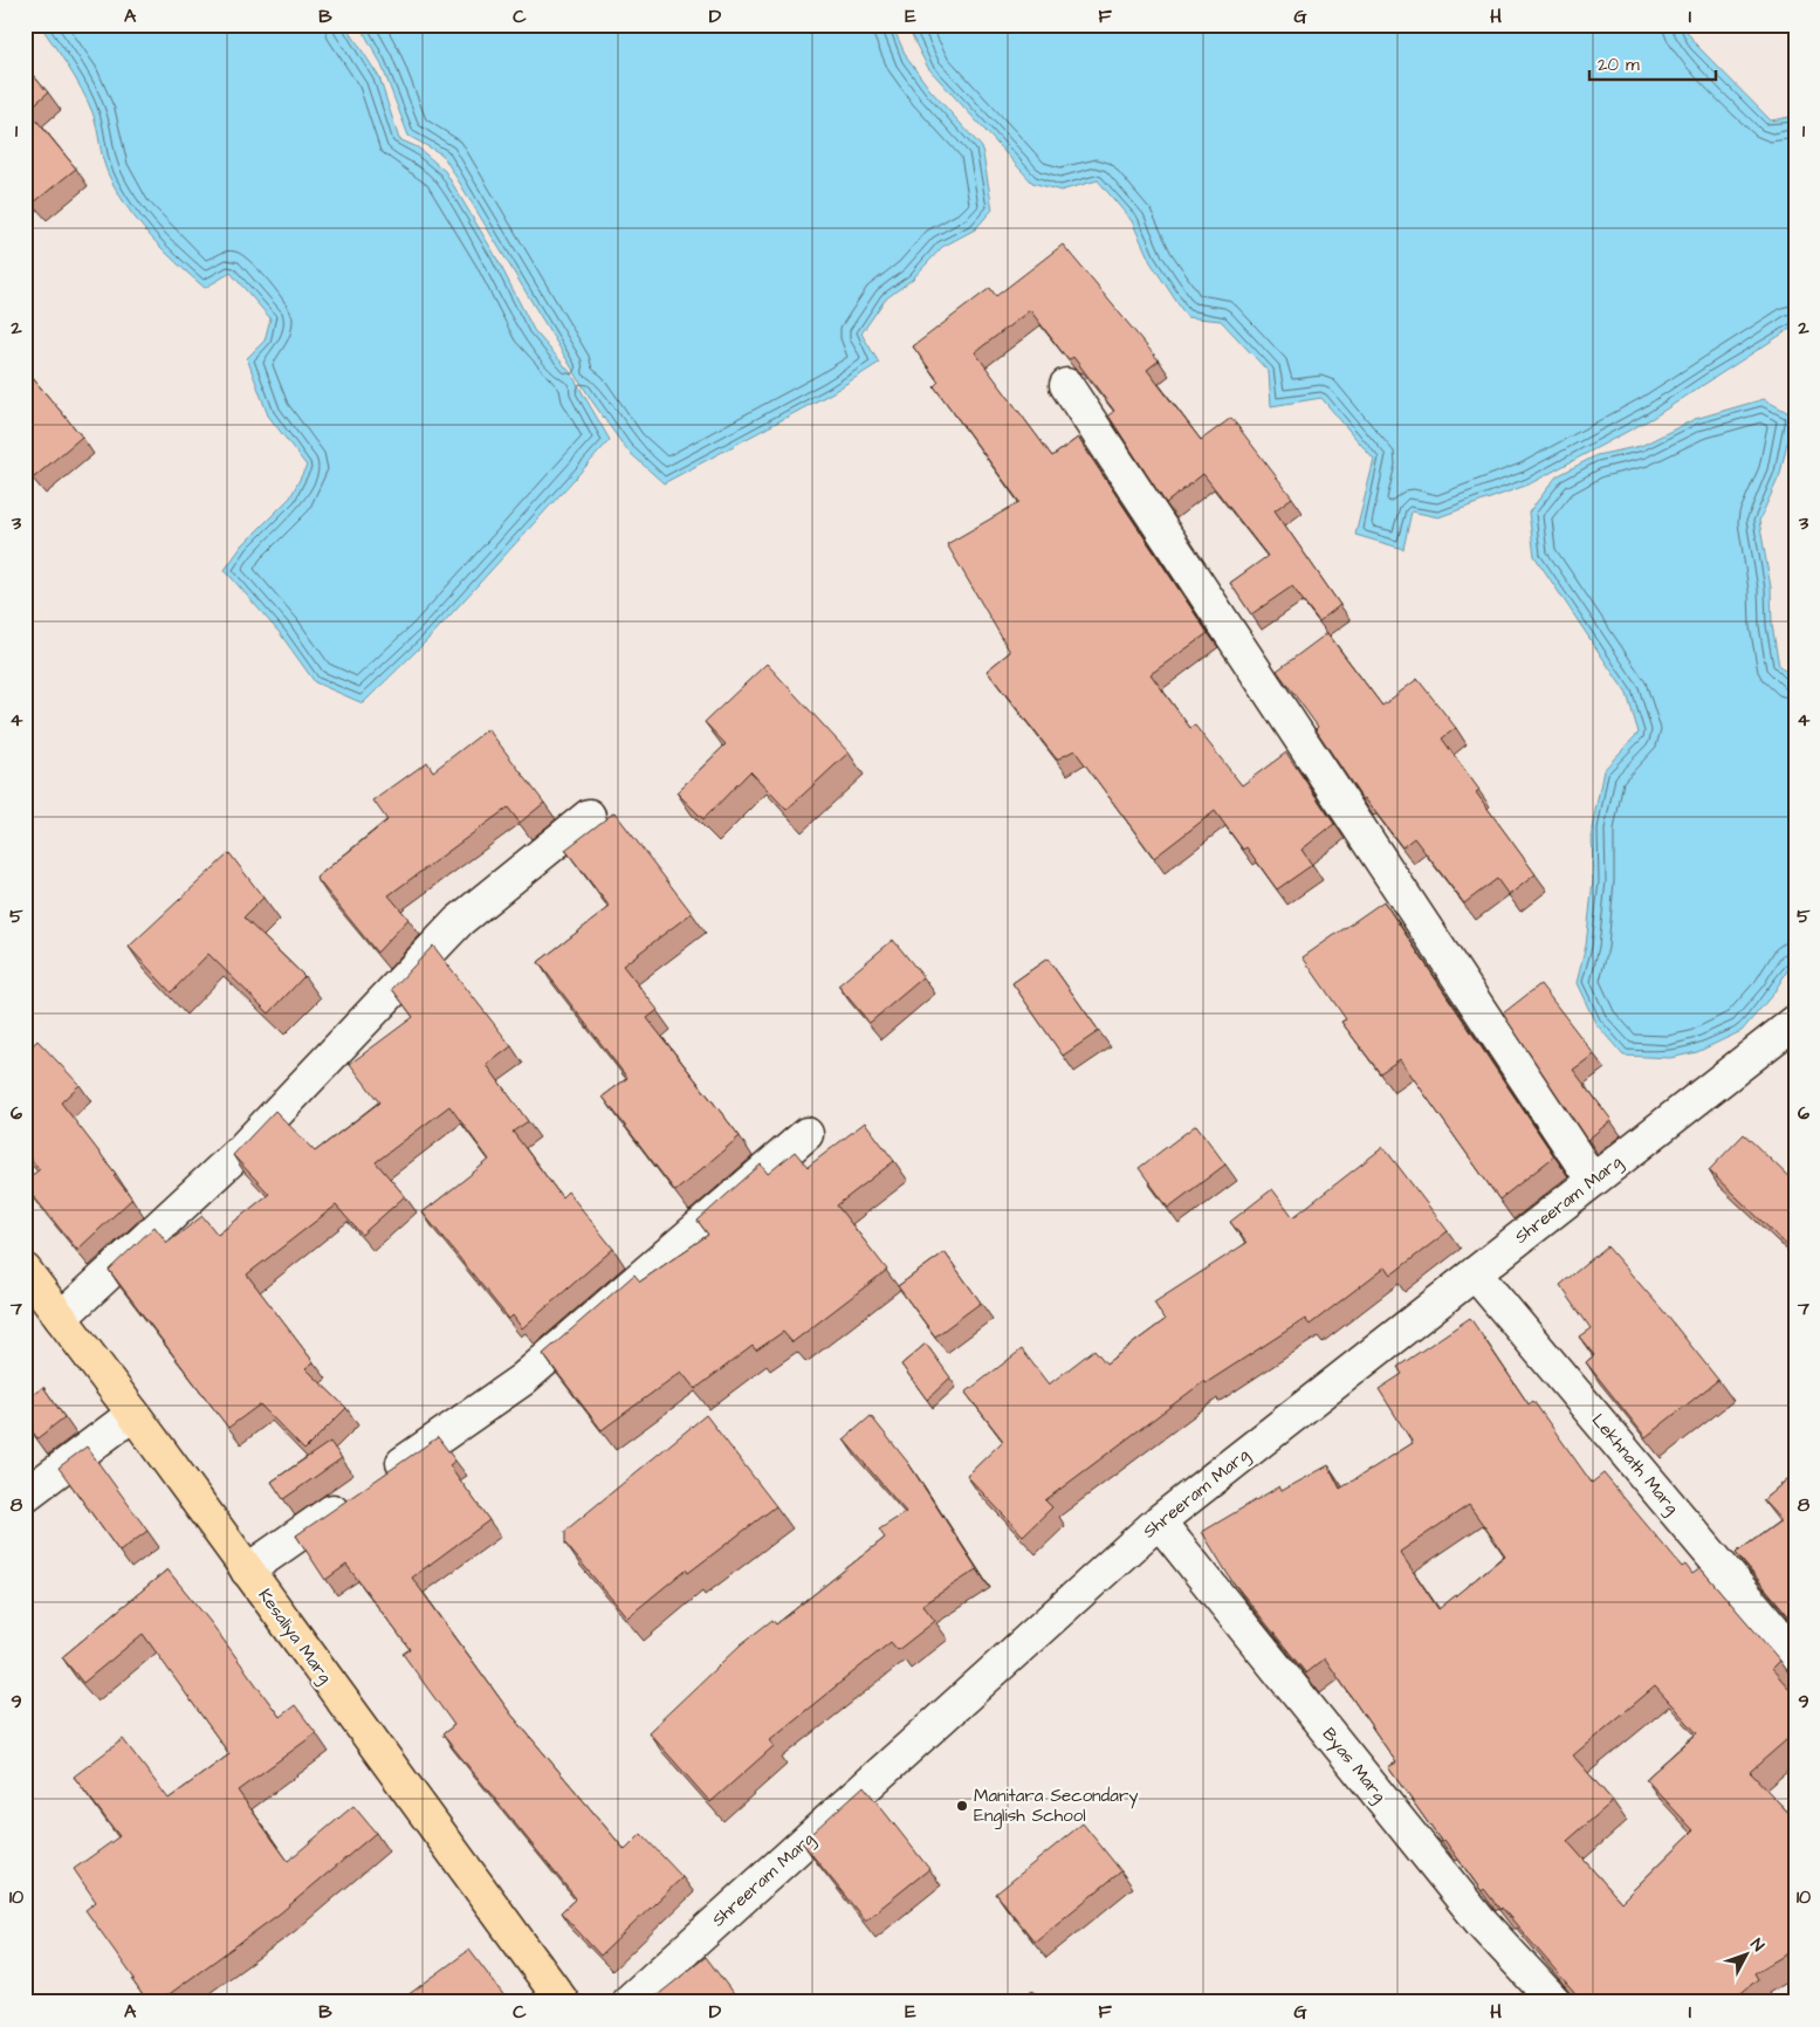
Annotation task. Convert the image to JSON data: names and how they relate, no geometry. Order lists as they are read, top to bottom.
{
  "streets": {
    "main road": ["Kesaliya Marg"],
    "street": ["Shreeram Marg", "Lekhnath Marg", "Byas Marg"]
  },
  "crossings": [
    ["Shreeram Marg", "Lekhnath Marg"],
    ["Shreeram Marg", "Byas Marg"]
  ],
  "places": ["Manitara Secondary English School"],
  "scale_bar": "20 m",
  "north": "top right",
  "grid": {
    "columns": [
      "A",
      "B",
      "C",
      "D",
      "E",
      "F",
      "G",
      "H",
      "I"
    ],
    "rows": [
      "1",
      "2",
      "3",
      "4",
      "5",
      "6",
      "7",
      "8",
      "9",
      "10"
    ]
  }
}
